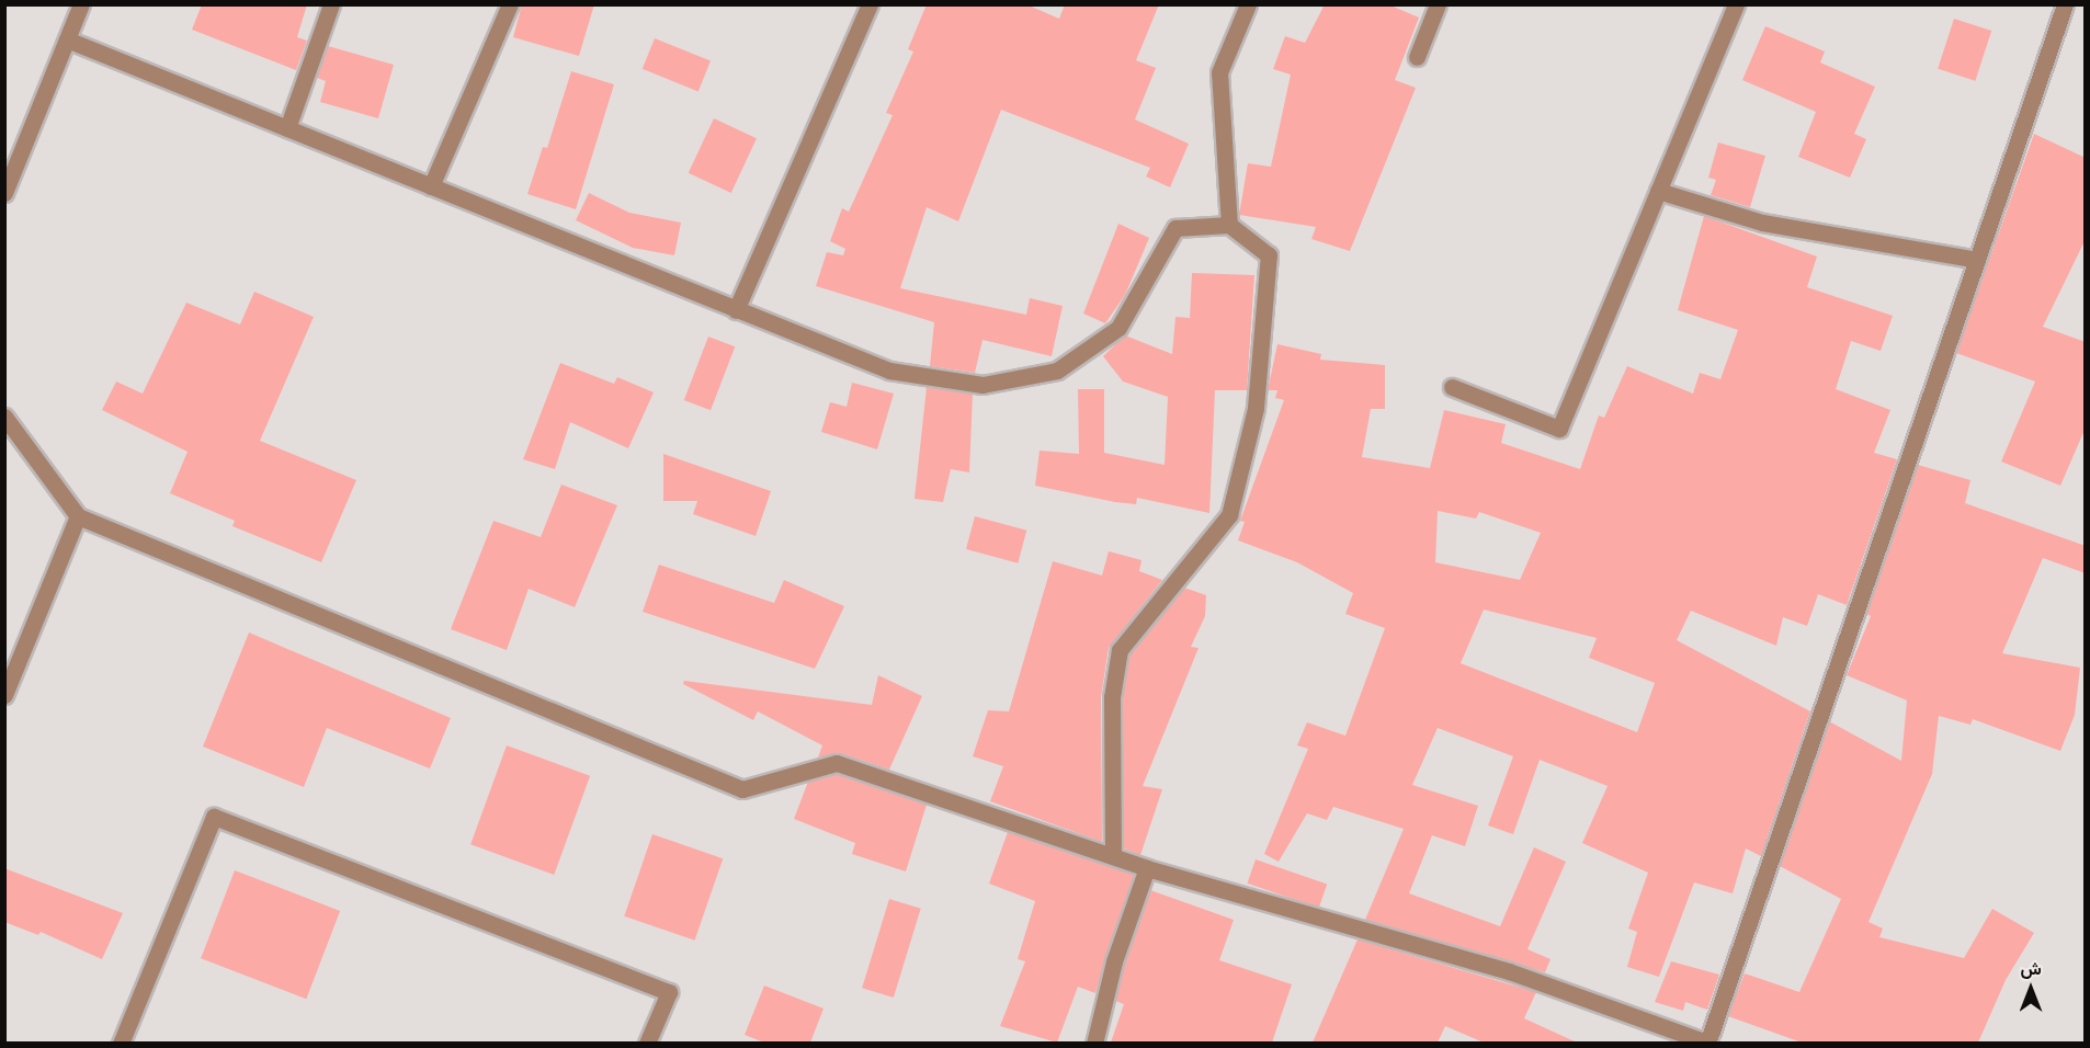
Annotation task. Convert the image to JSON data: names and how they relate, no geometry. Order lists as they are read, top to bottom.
{
  "north": "top"
}
